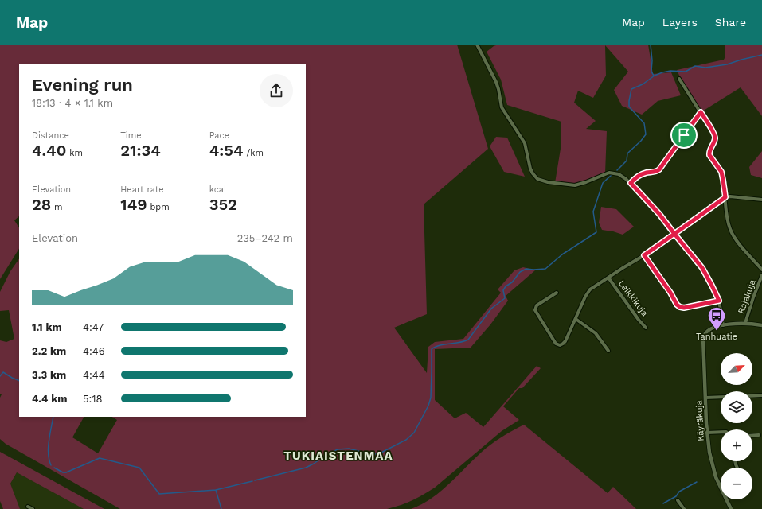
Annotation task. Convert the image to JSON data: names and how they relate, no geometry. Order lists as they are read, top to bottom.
{
  "streets": {
    "street": ["Rajakuja", "Leikkikuja", "Käyräkuja"]
  },
  "districts": ["TUKIAISTENMAA"],
  "places": {
    "bus stop": ["Tanhuatie"]
  },
  "north": "top right",
  "page": {
    "header": "Map",
    "nav": ["Map", "Layers", "Share"],
    "heading": ["Evening run", "18:13 · 4 × 1.1 km"],
    "stats": [
      ["Distance", "4.40 km"],
      ["Time", "21:34"],
      ["Pace", "4:54 /km"],
      ["Elevation", "28 m"],
      ["Heart rate", "149 bpm"],
      ["kcal", "352"]
    ],
    "chart": ["Elevation", "235–242 m"],
    "list": [
      {
        "name": "1.1 km",
        "note": "4:47"
      },
      {
        "name": "2.2 km",
        "note": "4:46"
      },
      {
        "name": "3.3 km",
        "note": "4:44"
      },
      {
        "name": "4.4 km",
        "note": "5:18"
      }
    ],
    "map_buttons": ["+", "−"]
  }
}
